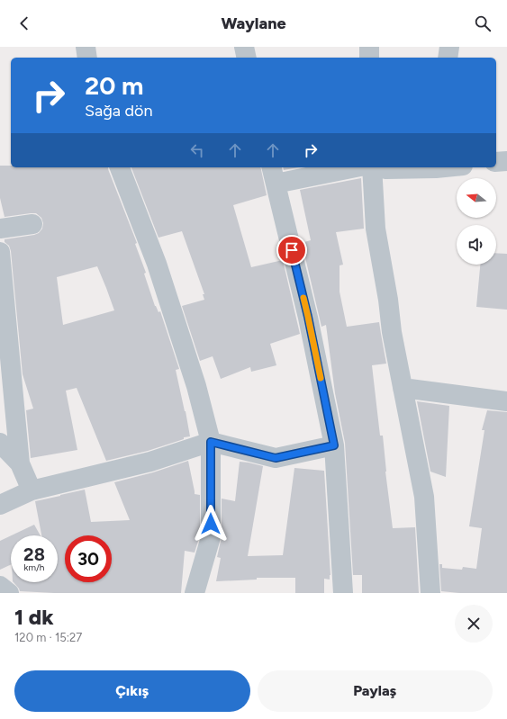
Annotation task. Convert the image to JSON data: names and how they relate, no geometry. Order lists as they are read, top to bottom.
{
  "north": "left",
  "page": {
    "header": "Waylane",
    "turn": ["20 m", "Sağa dön"],
    "speed": "28 km/h",
    "limit": "30",
    "heading": ["1 dk", "120 m · 15:27"],
    "buttons": ["Çıkış", "Paylaş"]
  }
}
